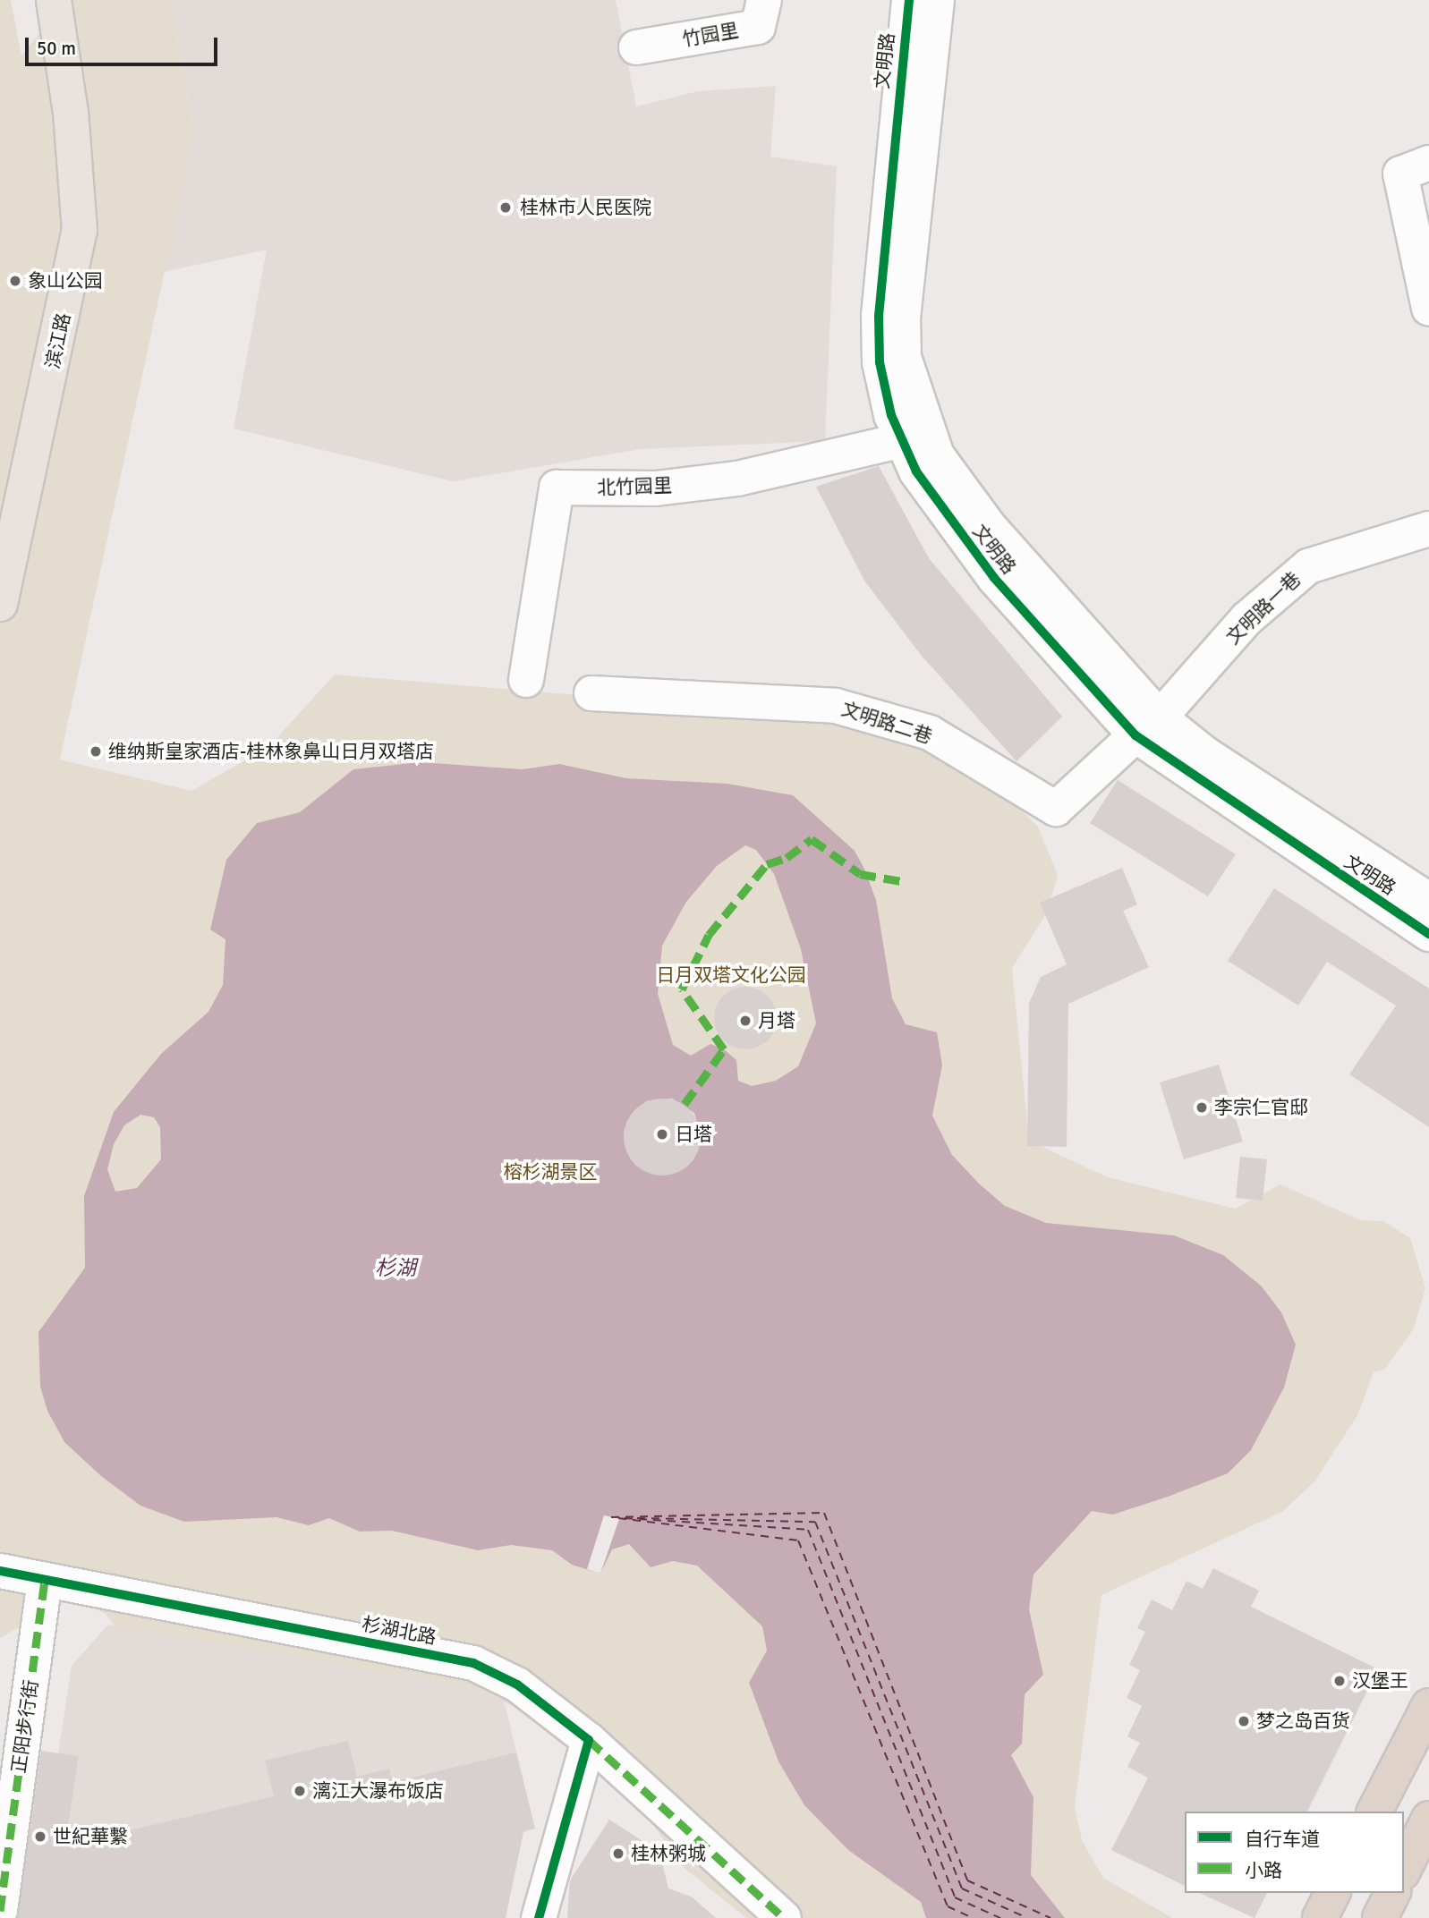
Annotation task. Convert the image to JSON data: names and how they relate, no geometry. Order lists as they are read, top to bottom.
{
  "streets": {
    "main road": ["滨江路"],
    "street": [
      "竹园里",
      "文明路",
      "北竹园里",
      "文明路一巷",
      "文明路二巷",
      "杉湖北路",
      "正阳步行街"
    ]
  },
  "crossings": [
    ["文明路", "北竹园里"],
    ["文明路", "文明路一巷"],
    ["文明路", "文明路二巷"],
    ["文明路一巷", "文明路二巷"],
    ["杉湖北路", "正阳步行街"]
  ],
  "water": ["杉湖"],
  "parks": ["日月双塔文化公园", "榕杉湖景区"],
  "places": [
    "桂林市人民医院",
    "象山公园",
    "维纳斯皇家酒店-桂林象鼻山日月双塔店",
    "月塔",
    "李宗仁官邸",
    "日塔",
    "汉堡王",
    "梦之岛百货",
    "漓江大瀑布饭店",
    "世紀華繫",
    "桂林粥城"
  ],
  "legend": ["自行车道", "小路"],
  "scale_bar": "50 m"
}
